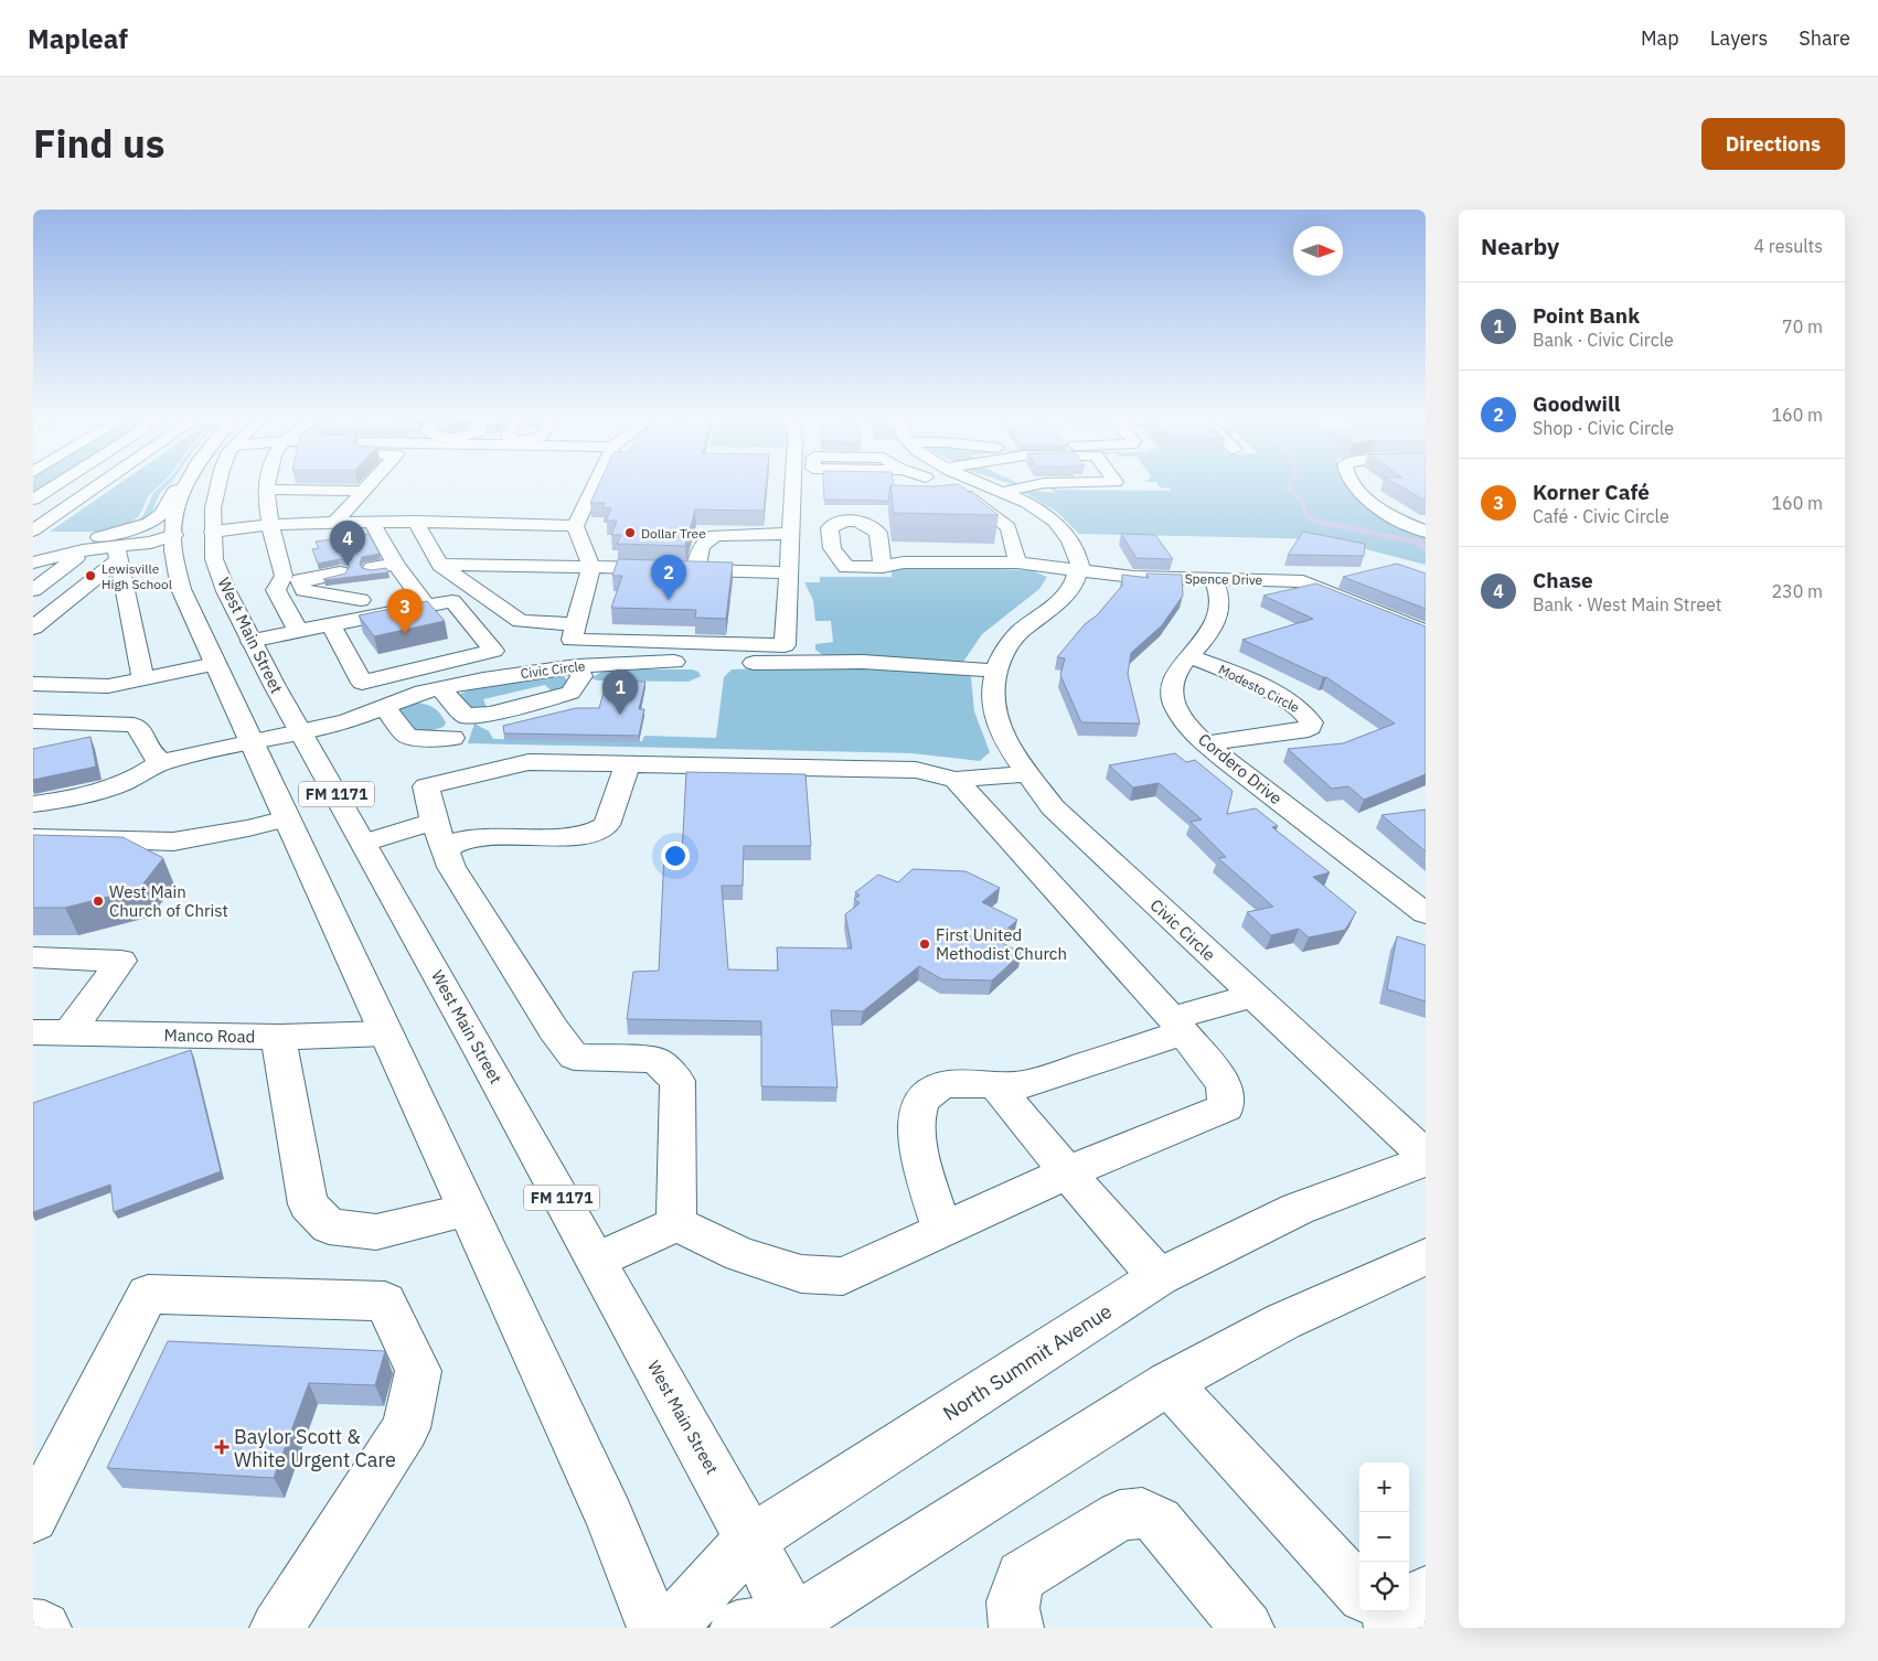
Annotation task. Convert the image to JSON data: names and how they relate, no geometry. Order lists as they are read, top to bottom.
{
  "streets": {
    "main road": [
      "Spence Drive",
      "West Main Street",
      "Civic Circle",
      "Modesto Circle",
      "Cordero Drive",
      "FM 1171",
      "Manco Road",
      "North Summit Avenue"
    ]
  },
  "crossings": [
    ["Spence Drive", "Civic Circle"],
    ["Spence Drive", "Cordero Drive"],
    ["West Main Street", "Civic Circle"],
    ["West Main Street", "North Summit Avenue"],
    ["Civic Circle", "FM 1171"],
    ["Civic Circle", "North Summit Avenue"],
    ["Modesto Circle", "Cordero Drive"],
    ["FM 1171", "Manco Road"]
  ],
  "places": {
    "other": [
      "Dollar Tree",
      "Lewisville High School",
      "West Main Church of Christ",
      "First United Methodist Church"
    ],
    "health": ["Baylor Scott & White Urgent Care"]
  },
  "north": "right",
  "page": {
    "header": "Mapleaf",
    "nav": ["Map", "Layers", "Share"],
    "title": "Find us",
    "buttons": "Directions",
    "heading": ["Nearby", "4 results"],
    "list": [
      {
        "mark": "1",
        "name": "Point Bank",
        "note": "Bank · Civic Circle",
        "value": "70 m"
      },
      {
        "mark": "2",
        "name": "Goodwill",
        "note": "Shop · Civic Circle",
        "value": "160 m"
      },
      {
        "mark": "3",
        "name": "Korner Café",
        "note": "Café · Civic Circle",
        "value": "160 m"
      },
      {
        "mark": "4",
        "name": "Chase",
        "note": "Bank · West Main Street",
        "value": "230 m"
      }
    ],
    "pins": [
      "4",
      "2",
      "3",
      "1"
    ],
    "map_buttons": ["+", "−"]
  }
}
